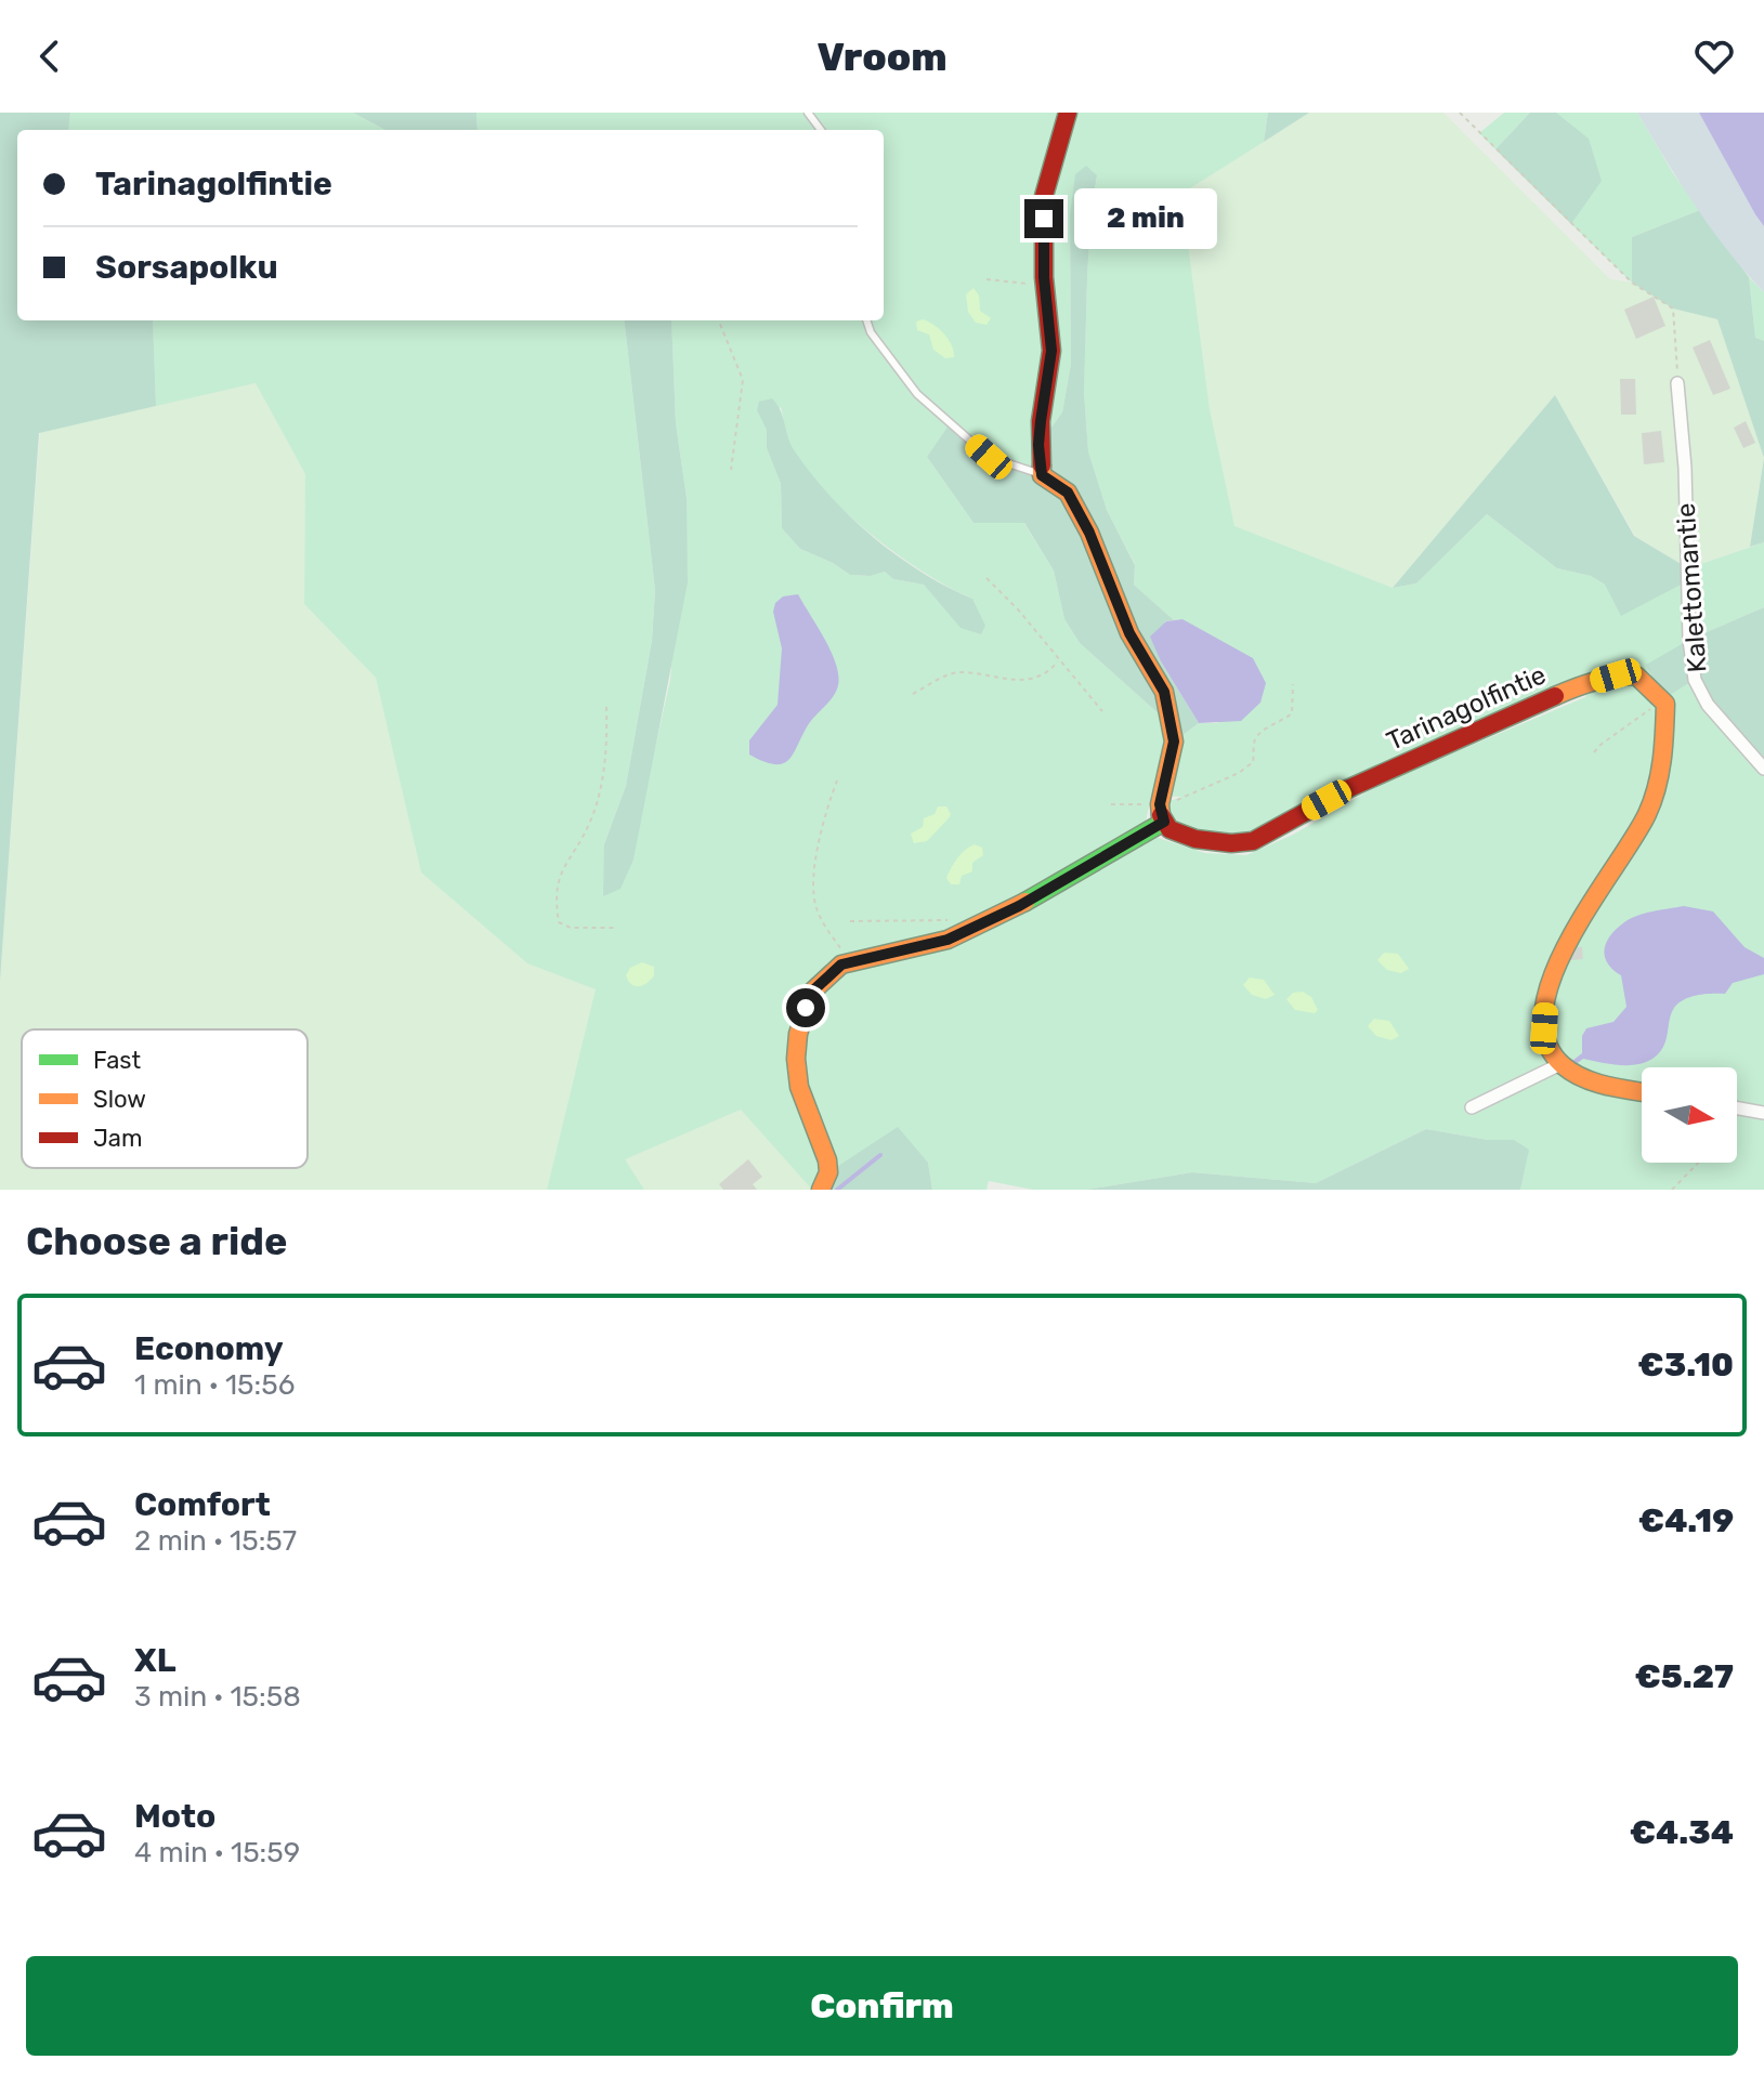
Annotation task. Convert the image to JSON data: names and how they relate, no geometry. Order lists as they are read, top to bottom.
{
  "streets": {
    "street": ["Kalettomantie", "Tarinagolfintie"]
  },
  "legend": ["Fast", "Slow", "Jam"],
  "north": "right",
  "page": {
    "header": "Vroom",
    "banner": ["Tarinagolfintie", "Sorsapolku"],
    "bubble": "2 min",
    "heading": "Choose a ride",
    "list": [
      {
        "name": "Economy",
        "note": "1 min · 15:56",
        "value": "€3.10"
      },
      {
        "name": "Comfort",
        "note": "2 min · 15:57",
        "value": "€4.19"
      },
      {
        "name": "XL",
        "note": "3 min · 15:58",
        "value": "€5.27"
      },
      {
        "name": "Moto",
        "note": "4 min · 15:59",
        "value": "€4.34"
      }
    ],
    "buttons": "Confirm"
  }
}
